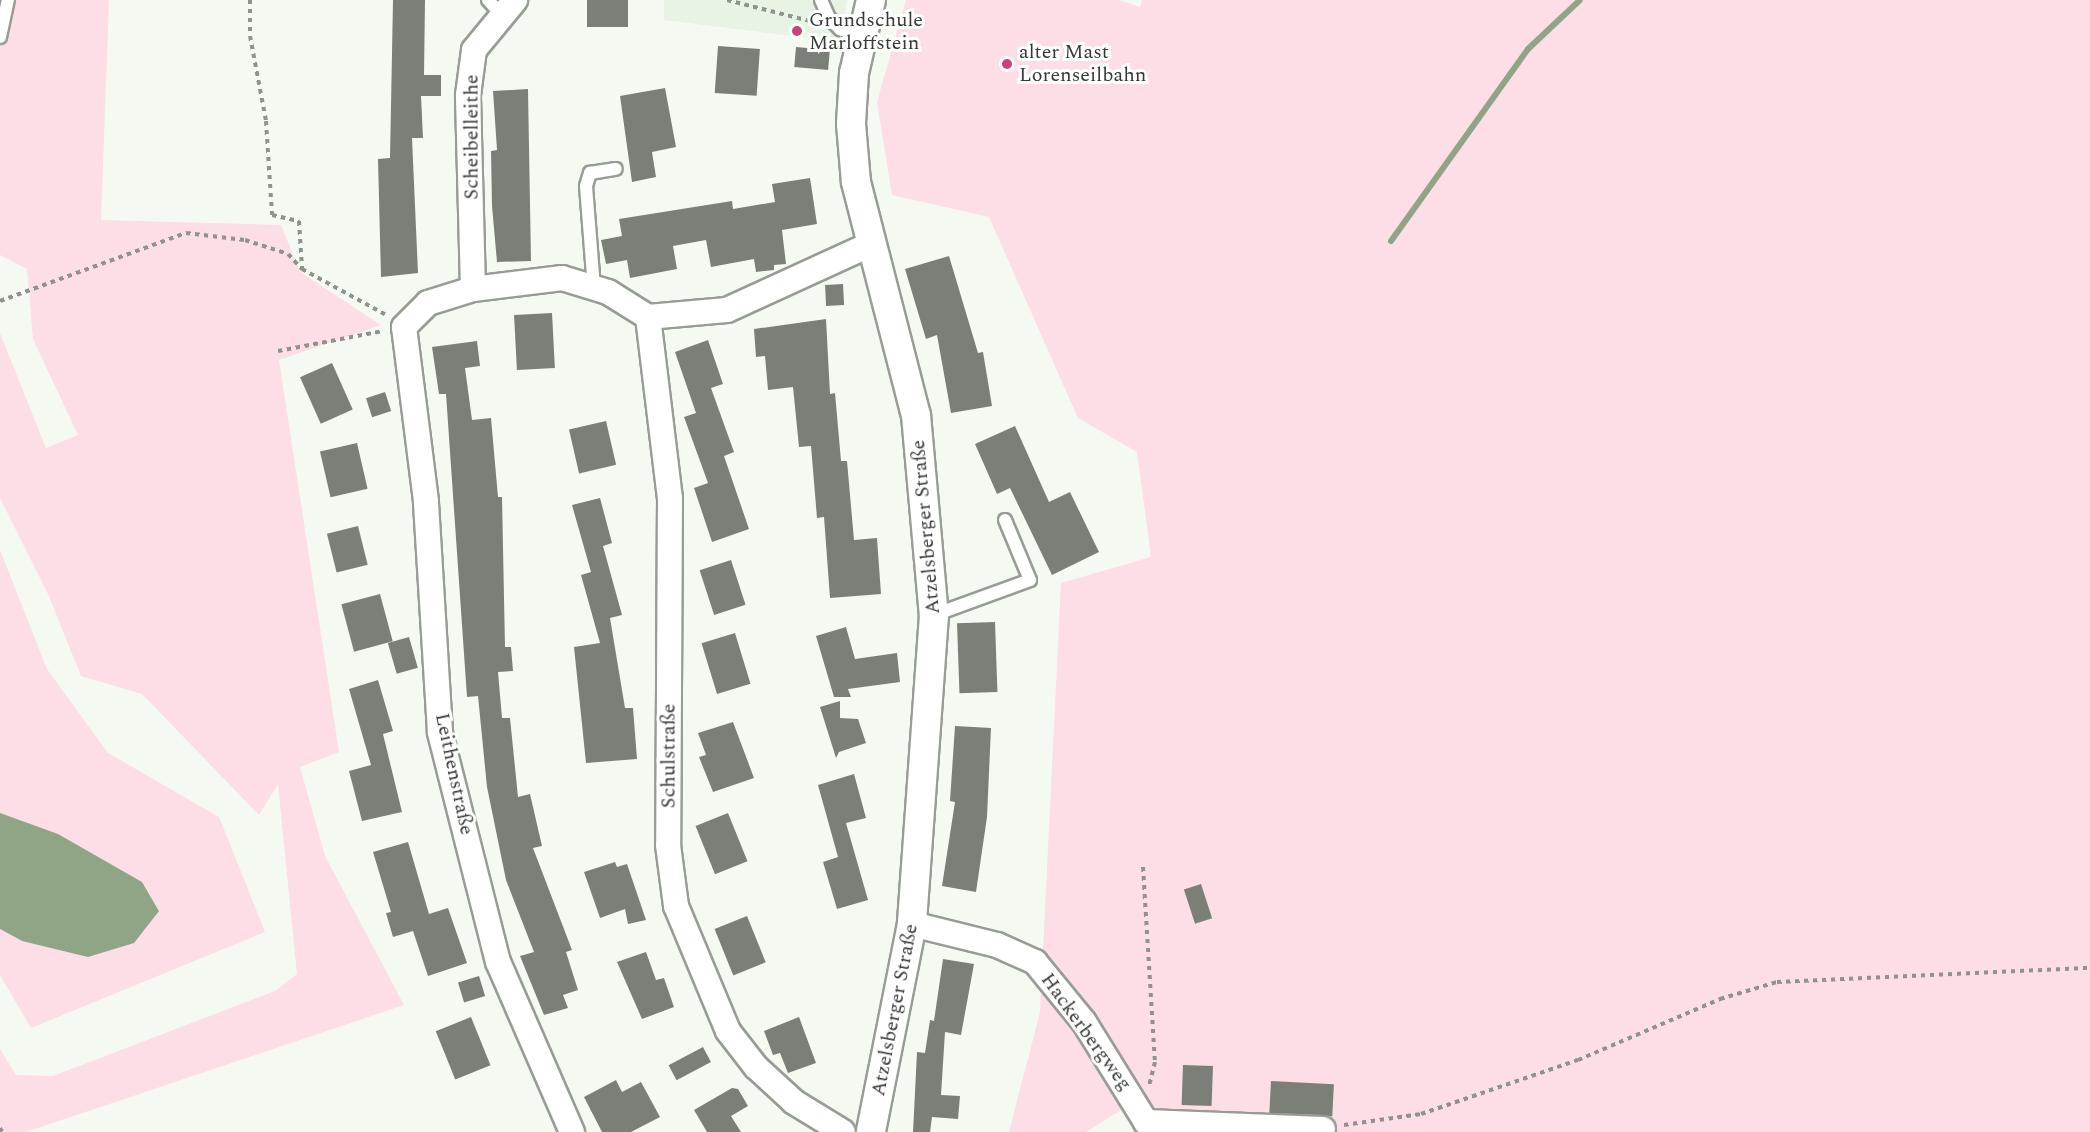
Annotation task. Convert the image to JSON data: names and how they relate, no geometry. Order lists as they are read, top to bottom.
{
  "streets": {
    "street": [
      "Scheibelleithe",
      "Atzelsberger Straße",
      "Schulstraße",
      "Leithenstraße",
      "Hackerbergweg"
    ]
  },
  "crossings": [
    ["Atzelsberger Straße", "Hackerbergweg"]
  ],
  "places": ["Grundschule Marloffstein", "alter Mast Lorenseilbahn"]
}
